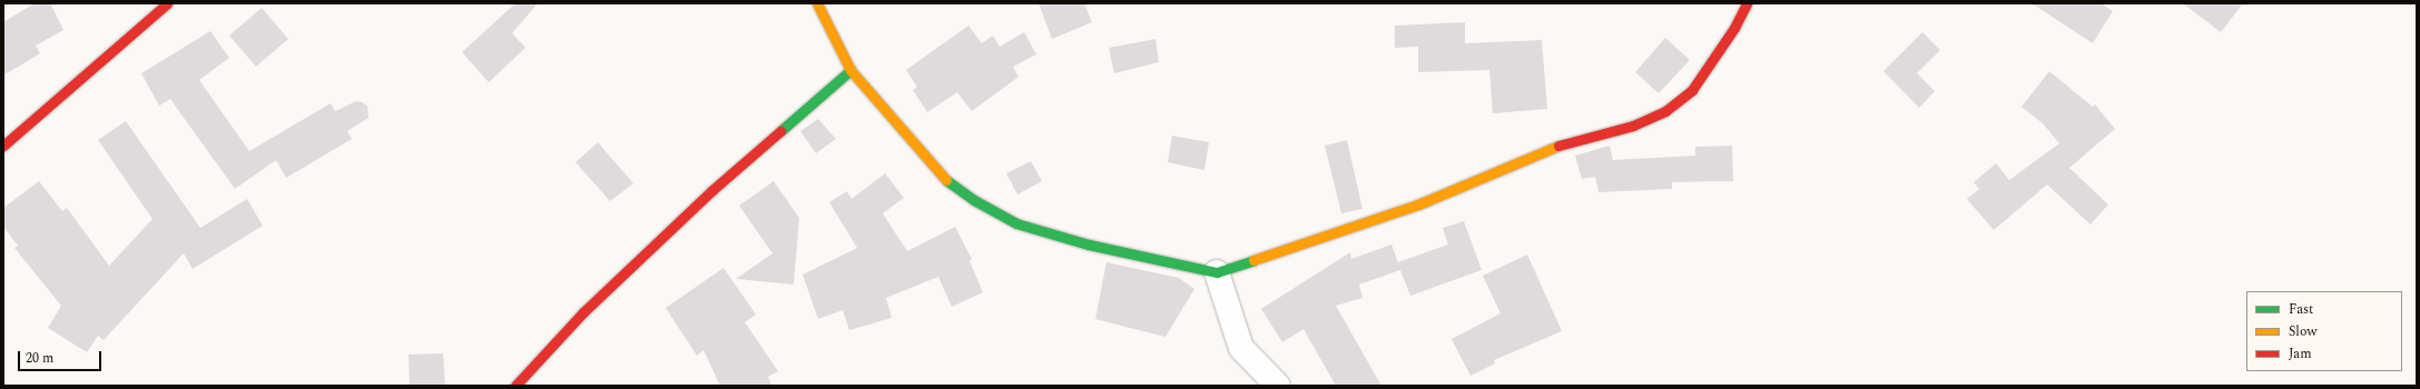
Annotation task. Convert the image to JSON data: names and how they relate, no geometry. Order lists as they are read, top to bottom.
{
  "legend": ["Fast", "Slow", "Jam"],
  "scale_bar": "20 m"
}
